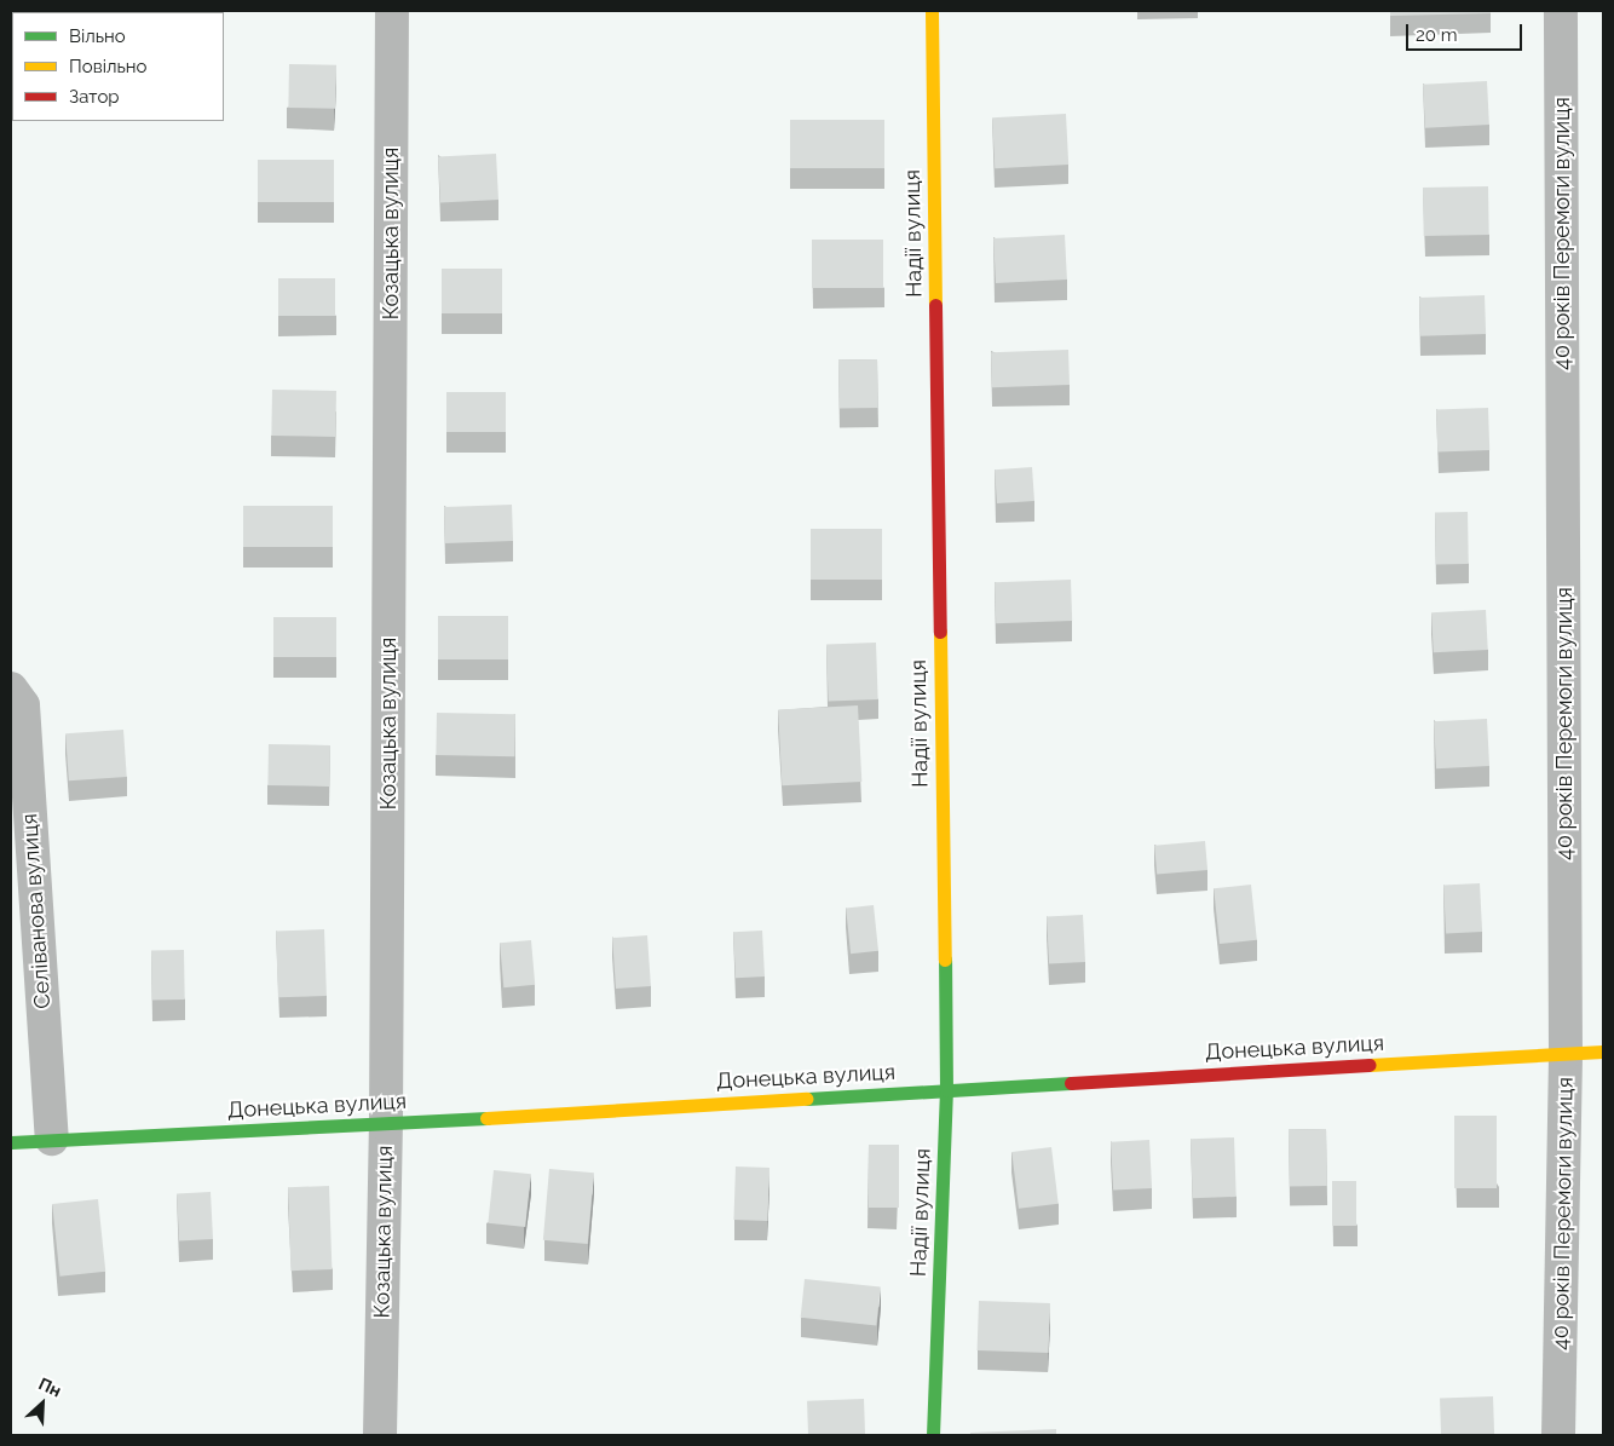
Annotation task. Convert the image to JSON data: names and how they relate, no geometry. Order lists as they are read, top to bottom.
{
  "streets": {
    "street": [
      "Козацька вулиця",
      "Надії вулиця",
      "40 років Перемоги вулиця",
      "Селіванова вулиця",
      "Донецька вулиця"
    ]
  },
  "crossings": [
    ["Козацька вулиця", "Донецька вулиця"],
    ["Надії вулиця", "Донецька вулиця"],
    ["40 років Перемоги вулиця", "Донецька вулиця"],
    ["Селіванова вулиця", "Донецька вулиця"]
  ],
  "legend": ["Вільно", "Повільно", "Затор"],
  "scale_bar": "20 m",
  "north": "top right"
}
